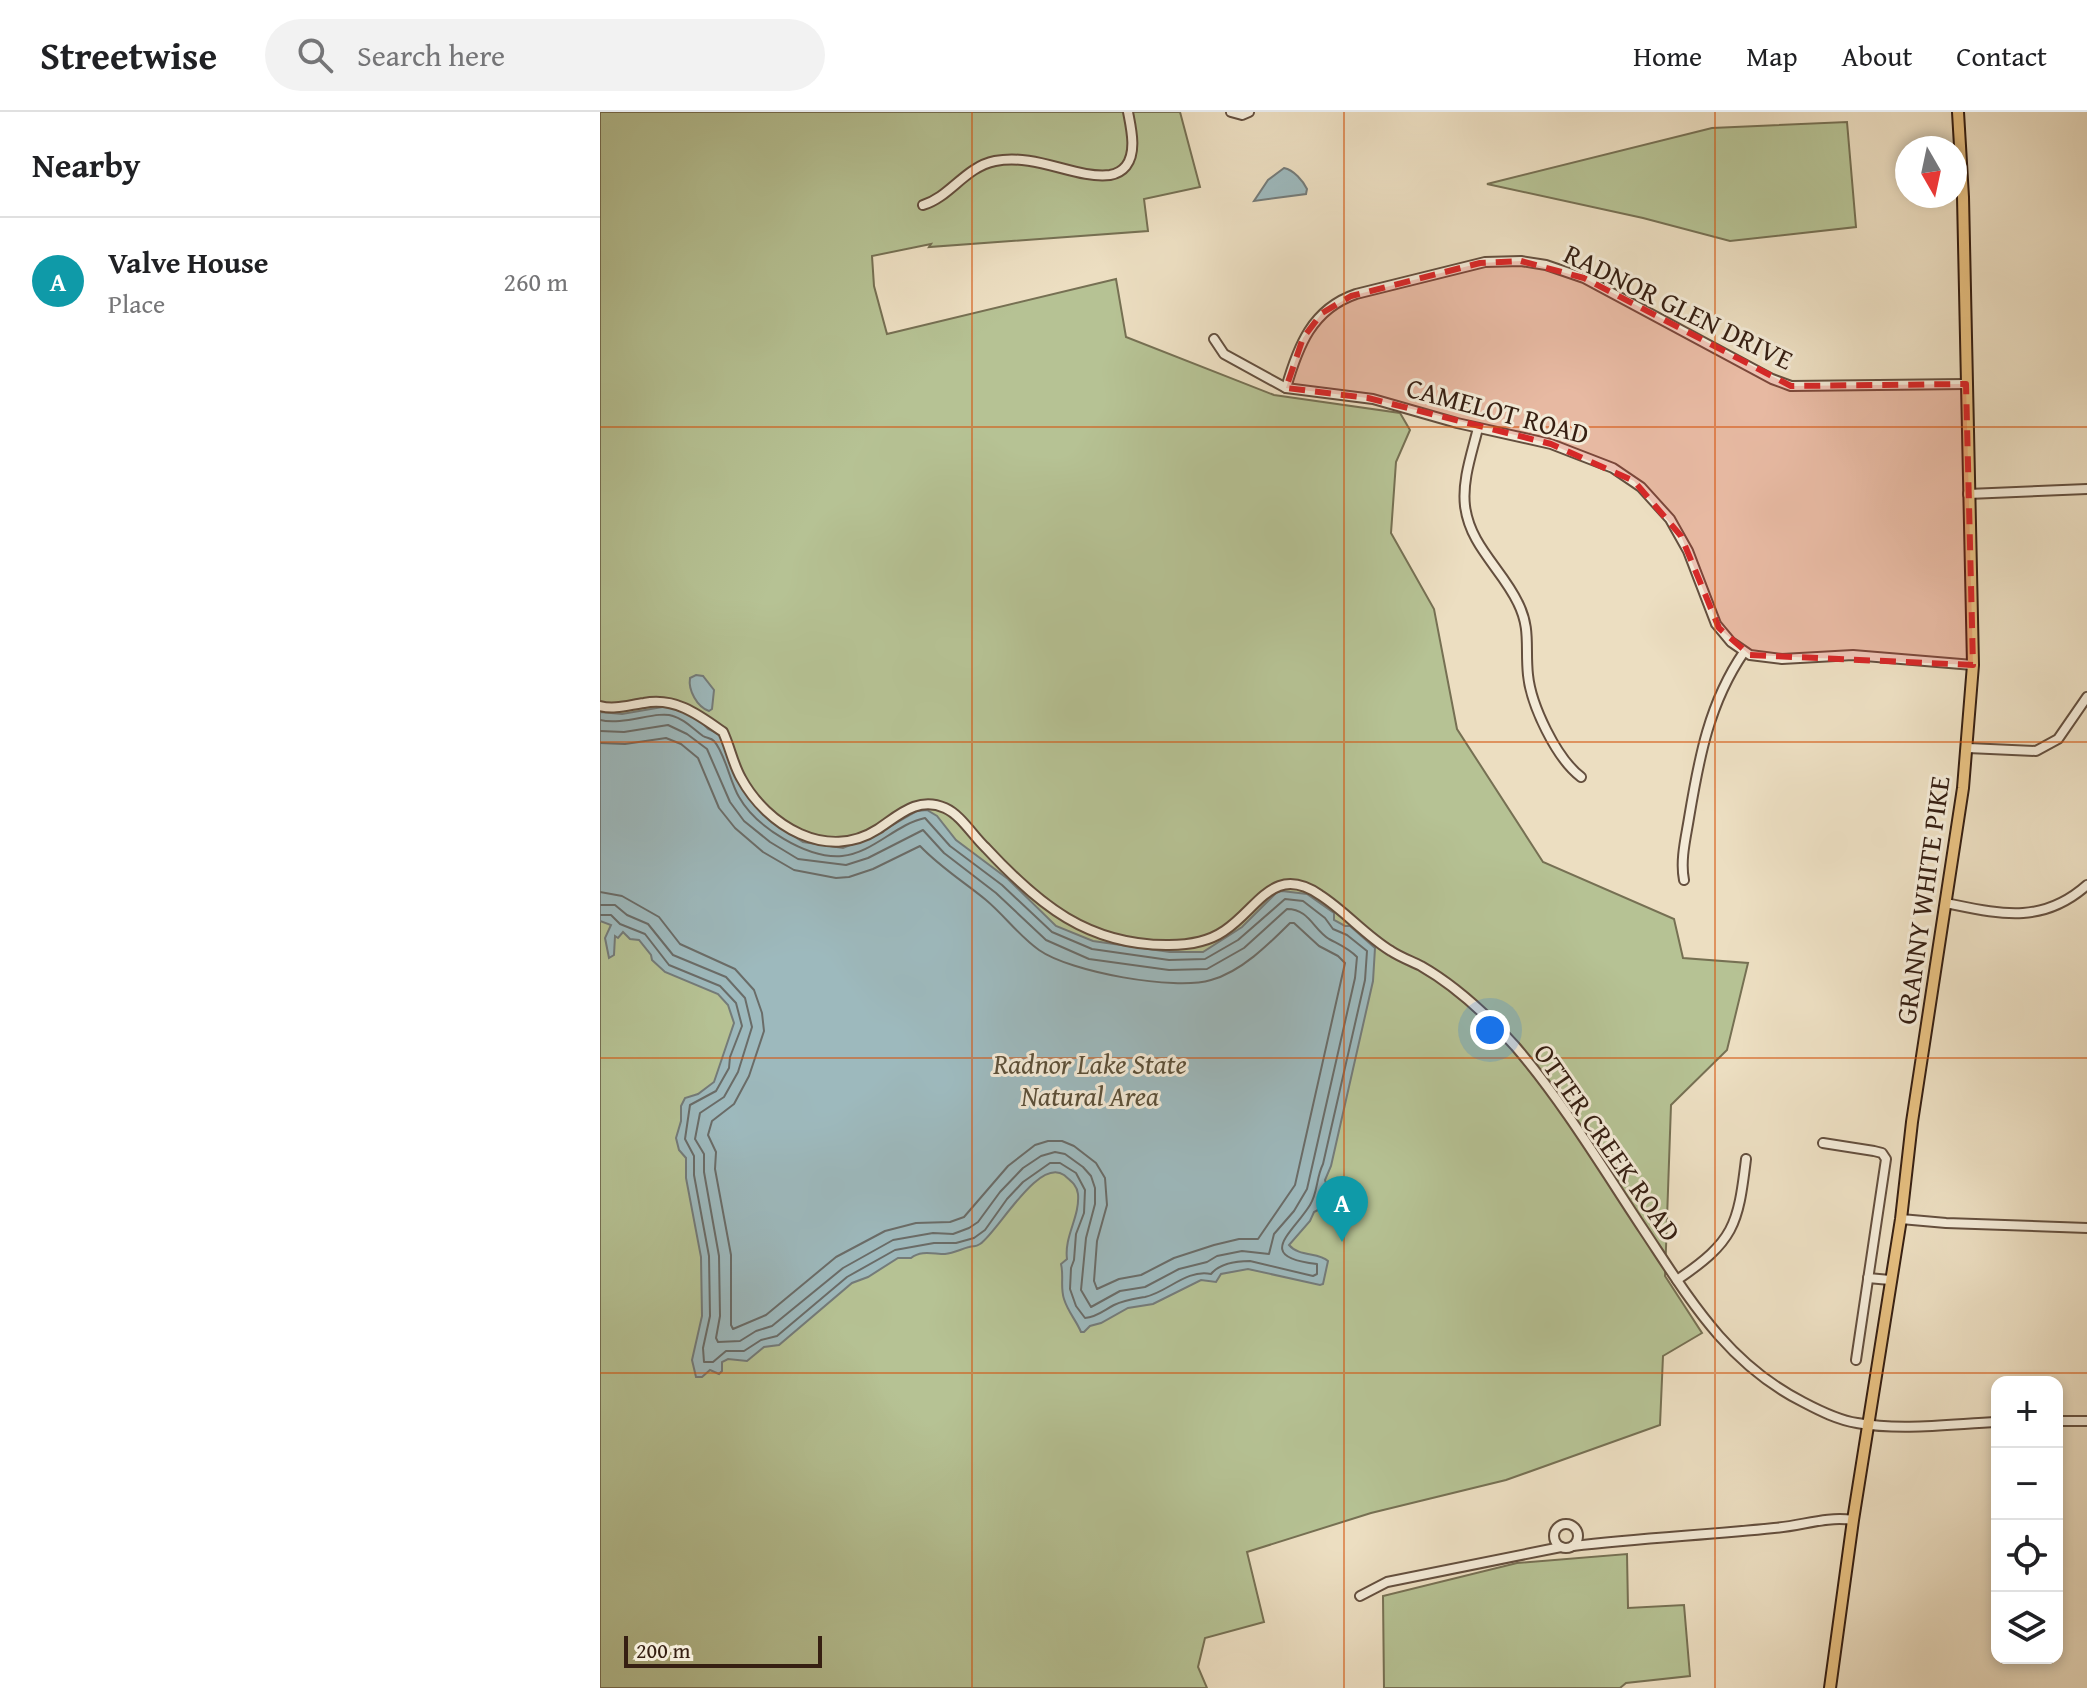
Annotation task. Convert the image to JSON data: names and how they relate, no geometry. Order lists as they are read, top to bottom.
{
  "streets": {
    "main road": ["GRANNY WHITE PIKE"],
    "street": ["RADNOR GLEN DRIVE", "CAMELOT ROAD", "OTTER CREEK ROAD"]
  },
  "crossings": [
    ["RADNOR GLEN DRIVE", "CAMELOT ROAD"],
    ["RADNOR GLEN DRIVE", "GRANNY WHITE PIKE"],
    ["GRANNY WHITE PIKE", "OTTER CREEK ROAD"]
  ],
  "parks": ["Radnor Lake State Natural Area"],
  "scale_bar": "200 m",
  "north": "bottom",
  "page": {
    "header": "Streetwise",
    "search": "Search here",
    "nav": [
      "Home",
      "Map",
      "About",
      "Contact"
    ],
    "heading": "Nearby",
    "list": [
      {
        "mark": "A",
        "name": "Valve House",
        "note": "Place",
        "value": "260 m"
      }
    ],
    "pins": "A",
    "map_buttons": ["+", "−"],
    "scale": "200 m"
  }
}
